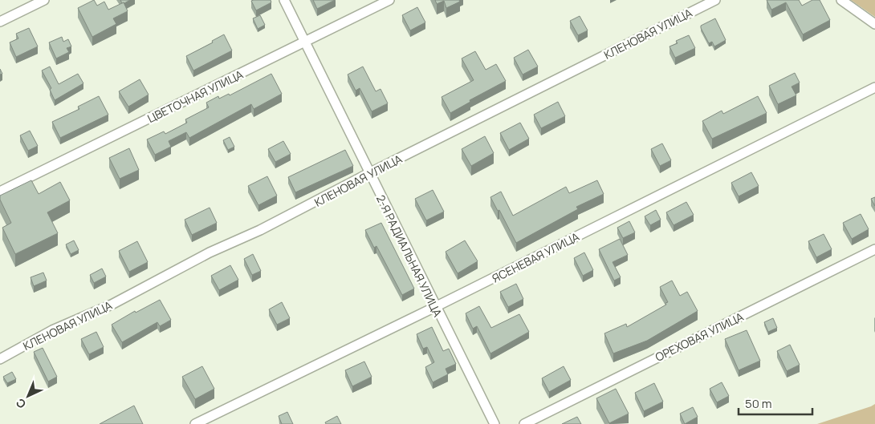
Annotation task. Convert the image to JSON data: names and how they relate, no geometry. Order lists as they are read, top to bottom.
{
  "streets": {
    "street": [
      "КЛЕНОВАЯ УЛИЦА",
      "ЦВЕТОЧНАЯ УЛИЦА",
      "2-Я РАДИАЛЬНАЯ УЛИЦА",
      "ЯСЕНЕВАЯ УЛИЦА",
      "ОРЕХОВАЯ УЛИЦА"
    ]
  },
  "crossings": [
    ["КЛЕНОВАЯ УЛИЦА", "2-Я РАДИАЛЬНАЯ УЛИЦА"],
    ["ЦВЕТОЧНАЯ УЛИЦА", "2-Я РАДИАЛЬНАЯ УЛИЦА"],
    ["2-Я РАДИАЛЬНАЯ УЛИЦА", "ЯСЕНЕВАЯ УЛИЦА"]
  ],
  "scale_bar": "50 m",
  "north": "bottom left"
}
